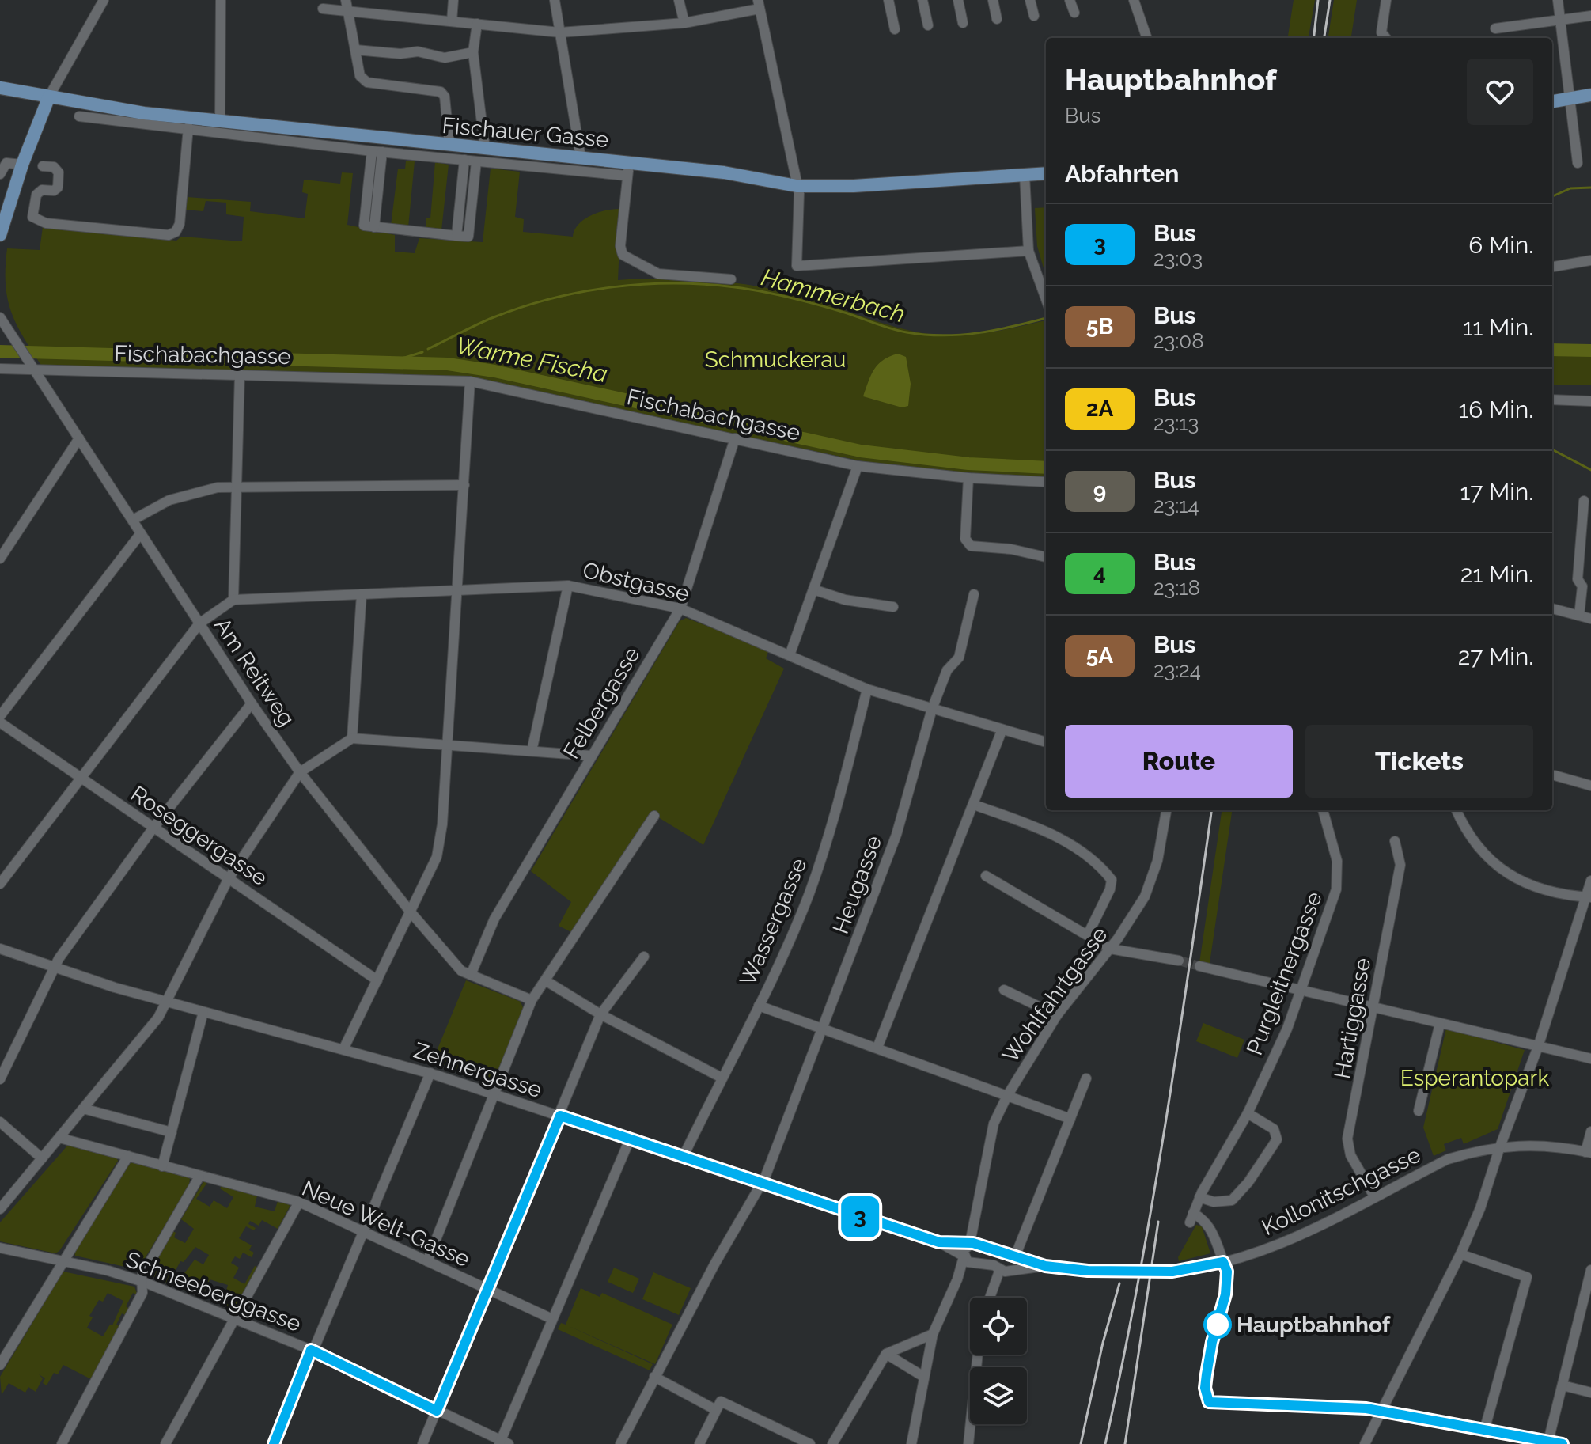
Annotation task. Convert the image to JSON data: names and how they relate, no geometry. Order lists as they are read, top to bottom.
{
  "streets": {
    "main road": ["Fischauer Gasse"],
    "street": [
      "Fischabachgasse",
      "Obstgasse",
      "Am Reitweg",
      "Felbergasse",
      "Roseggergasse",
      "Heugasse",
      "Wassergasse",
      "Purgleitnergasse",
      "Wohlfahrtgasse",
      "Hartiggasse",
      "Zehnergasse",
      "Kollonitschgasse",
      "Neue Welt-Gasse",
      "Schneeberggasse"
    ]
  },
  "crossings": [
    ["Fischabachgasse", "Am Reitweg"],
    ["Fischabachgasse", "Felbergasse"],
    ["Obstgasse", "Felbergasse"],
    ["Obstgasse", "Heugasse"],
    ["Obstgasse", "Wassergasse"],
    ["Am Reitweg", "Felbergasse"],
    ["Heugasse", "Zehnergasse"],
    ["Wassergasse", "Zehnergasse"],
    ["Purgleitnergasse", "Kollonitschgasse"],
    ["Wohlfahrtgasse", "Zehnergasse"],
    ["Hartiggasse", "Kollonitschgasse"]
  ],
  "water": ["Hammerbach", "Warme Fischa"],
  "parks": ["Schmuckerau", "Esperantopark"],
  "places": ["Hauptbahnhof"],
  "lines": ["bus line 3"],
  "page": {
    "on_map": "3",
    "heading": [
      ["Hauptbahnhof", "Bus"],
      "Abfahrten"
    ],
    "list": [
      {
        "mark": "3",
        "name": "Bus",
        "note": "23:03",
        "value": "6 Min."
      },
      {
        "mark": "5B",
        "name": "Bus",
        "note": "23:08",
        "value": "11 Min."
      },
      {
        "mark": "2A",
        "name": "Bus",
        "note": "23:13",
        "value": "16 Min."
      },
      {
        "mark": "9",
        "name": "Bus",
        "note": "23:14",
        "value": "17 Min."
      },
      {
        "mark": "4",
        "name": "Bus",
        "note": "23:18",
        "value": "21 Min."
      },
      {
        "mark": "5A",
        "name": "Bus",
        "note": "23:24",
        "value": "27 Min."
      }
    ],
    "buttons": ["Route", "Tickets"]
  }
}
